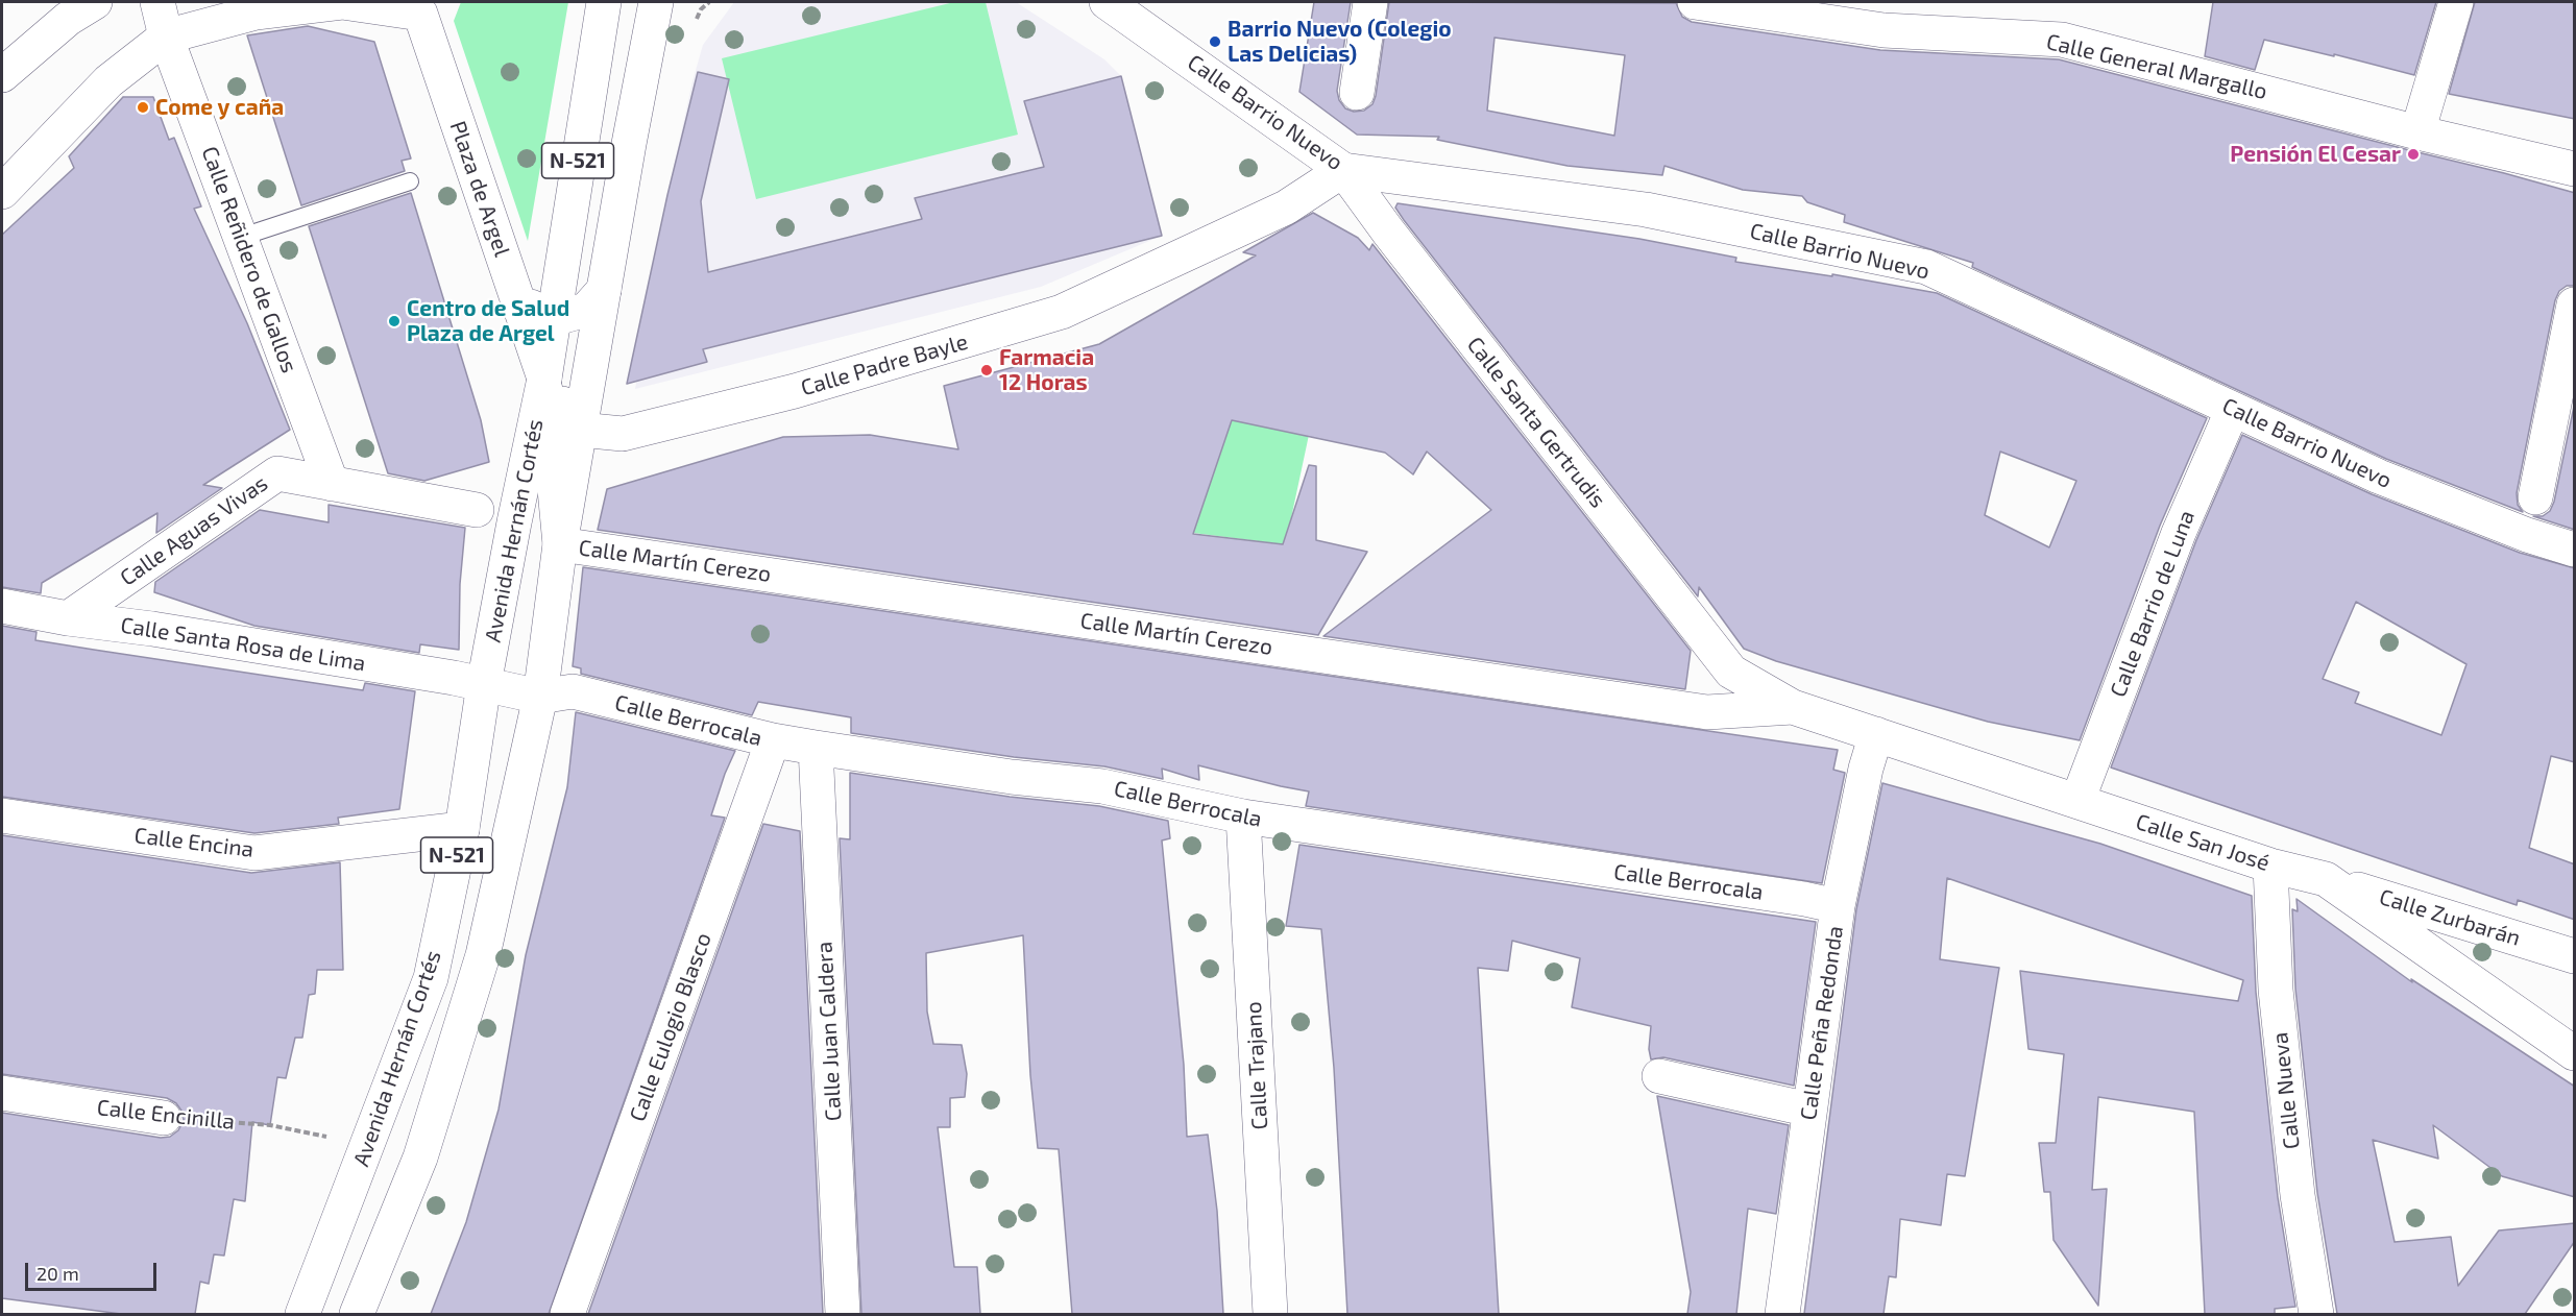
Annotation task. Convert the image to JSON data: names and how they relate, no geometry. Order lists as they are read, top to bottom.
{
  "streets": {
    "street": [
      "Calle General Margallo",
      "Calle Barrio Nuevo",
      "N-521",
      "Plaza de Argel",
      "Calle Reñidero de Gallos",
      "Calle Padre Bayle",
      "Calle Santa Gertrudis",
      "Calle Aguas Vivas",
      "Avenida Hernán Cortés",
      "Calle Martín Cerezo",
      "Calle Barrio de Luna",
      "Calle Santa Rosa de Lima",
      "Calle Berrocala",
      "Calle Encina",
      "Calle San José",
      "Calle Zurbarán",
      "Calle Peña Redonda",
      "Calle Eulogio Blasco",
      "Calle Juan Caldera",
      "Calle Trajano",
      "Calle Nueva",
      "Calle Encinilla"
    ]
  },
  "crossings": [
    ["Calle Barrio Nuevo", "Calle Padre Bayle"],
    ["Calle Barrio Nuevo", "Calle Santa Gertrudis"],
    ["Calle Barrio Nuevo", "Calle Barrio de Luna"],
    ["Plaza de Argel", "Avenida Hernán Cortés"],
    ["Calle Reñidero de Gallos", "Calle Aguas Vivas"],
    ["Calle Padre Bayle", "Calle Santa Gertrudis"],
    ["Calle Padre Bayle", "Avenida Hernán Cortés"],
    ["Calle Santa Gertrudis", "Calle Martín Cerezo"],
    ["Calle Santa Gertrudis", "Calle San José"],
    ["Calle Aguas Vivas", "Calle Santa Rosa de Lima"],
    ["Avenida Hernán Cortés", "Calle Martín Cerezo"],
    ["Avenida Hernán Cortés", "Calle Santa Rosa de Lima"],
    ["Avenida Hernán Cortés", "Calle Berrocala"],
    ["Avenida Hernán Cortés", "Calle Encina"],
    ["Calle Martín Cerezo", "Calle San José"],
    ["Calle Barrio de Luna", "Calle San José"],
    ["Calle Berrocala", "Calle Peña Redonda"],
    ["Calle Berrocala", "Calle Eulogio Blasco"],
    ["Calle Berrocala", "Calle Juan Caldera"],
    ["Calle Berrocala", "Calle Trajano"],
    ["Calle San José", "Calle Zurbarán"],
    ["Calle San José", "Calle Peña Redonda"],
    ["Calle San José", "Calle Nueva"]
  ],
  "places": [
    "Barrio Nuevo (Colegio Las Delicias)",
    "Come y caña",
    "Pensión El Cesar",
    "Centro de Salud Plaza de Argel",
    "Farmacia 12 Horas"
  ],
  "scale_bar": "20 m"
}
